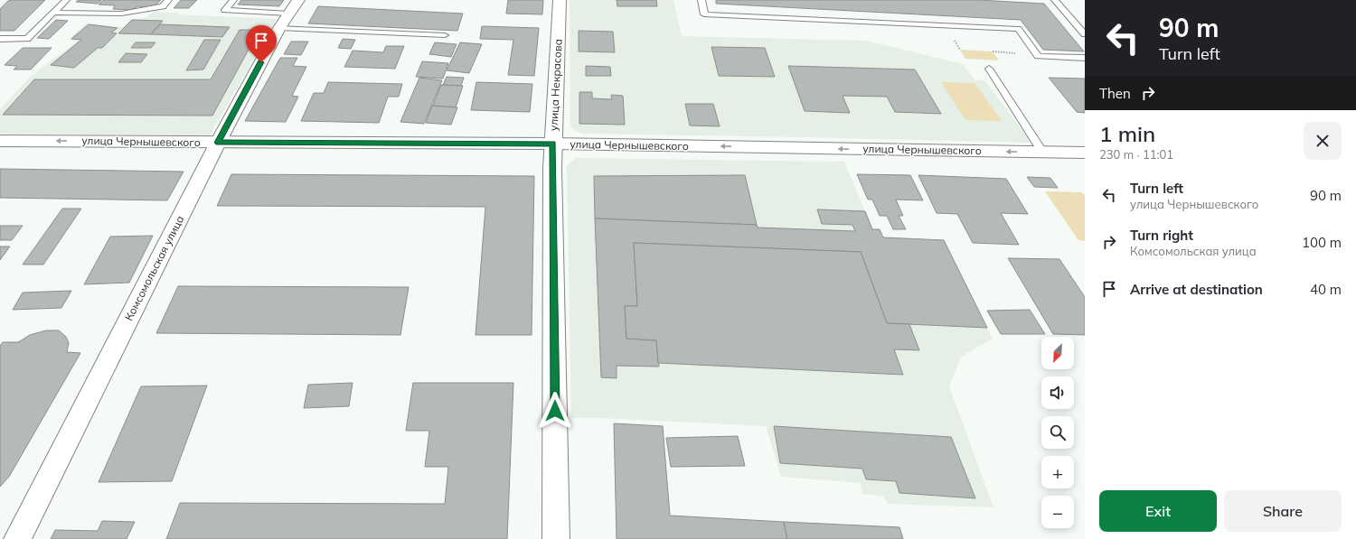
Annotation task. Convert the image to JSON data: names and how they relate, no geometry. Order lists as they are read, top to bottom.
{
  "streets": {
    "street": ["улица Некрасова", "улица Чернышевского", "Комсомольская улица"]
  },
  "crossings": [
    ["улица Некрасова", "улица Чернышевского"],
    ["улица Чернышевского", "Комсомольская улица"]
  ],
  "one_way": ["улица Чернышевского"],
  "north": "bottom left",
  "page": {
    "turn": ["90 m", "Turn left"],
    "then": "Then",
    "heading": ["1 min", "230 m · 11:01"],
    "list": [
      {
        "name": "Turn left",
        "note": "улица Чернышевского",
        "value": "90 m"
      },
      {
        "name": "Turn right",
        "note": "Комсомольская улица",
        "value": "100 m"
      },
      {
        "name": "Arrive at destination",
        "value": "40 m"
      }
    ],
    "map_buttons": ["+", "−"],
    "buttons": ["Exit", "Share"]
  }
}
